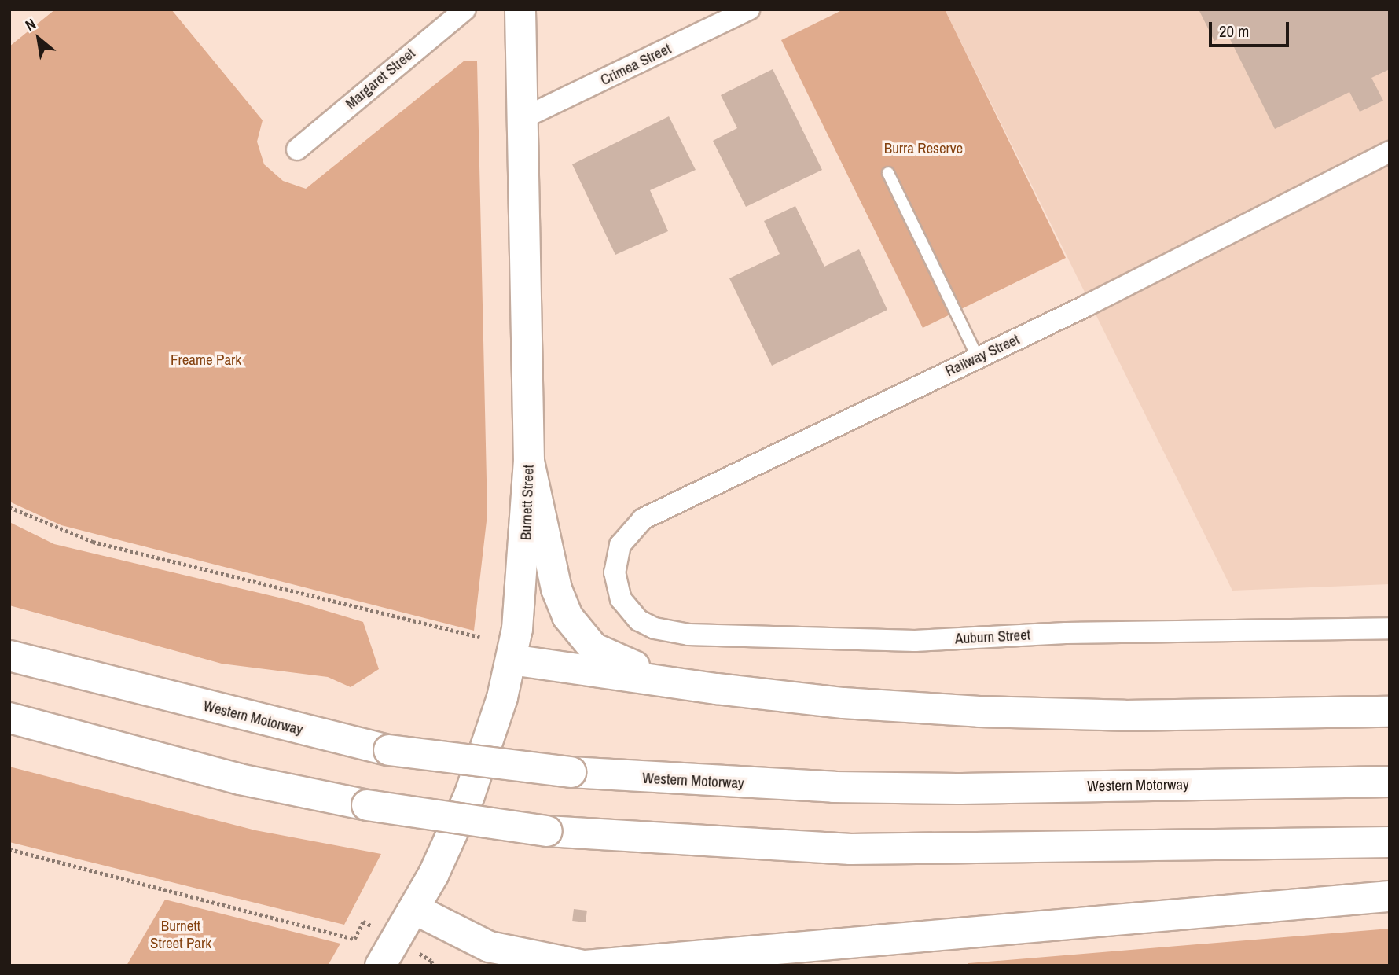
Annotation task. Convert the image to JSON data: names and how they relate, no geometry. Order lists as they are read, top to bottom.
{
  "streets": {
    "main road": ["Burnett Street", "Western Motorway"],
    "street": [
      "Crimea Street",
      "Margaret Street",
      "Railway Street",
      "Auburn Street"
    ]
  },
  "crossings": [
    ["Crimea Street", "Burnett Street"],
    ["Railway Street", "Auburn Street"]
  ],
  "parks": ["Burra Reserve", "Freame Park", "Burnett Street Park"],
  "scale_bar": "20 m",
  "north": "top left"
}
